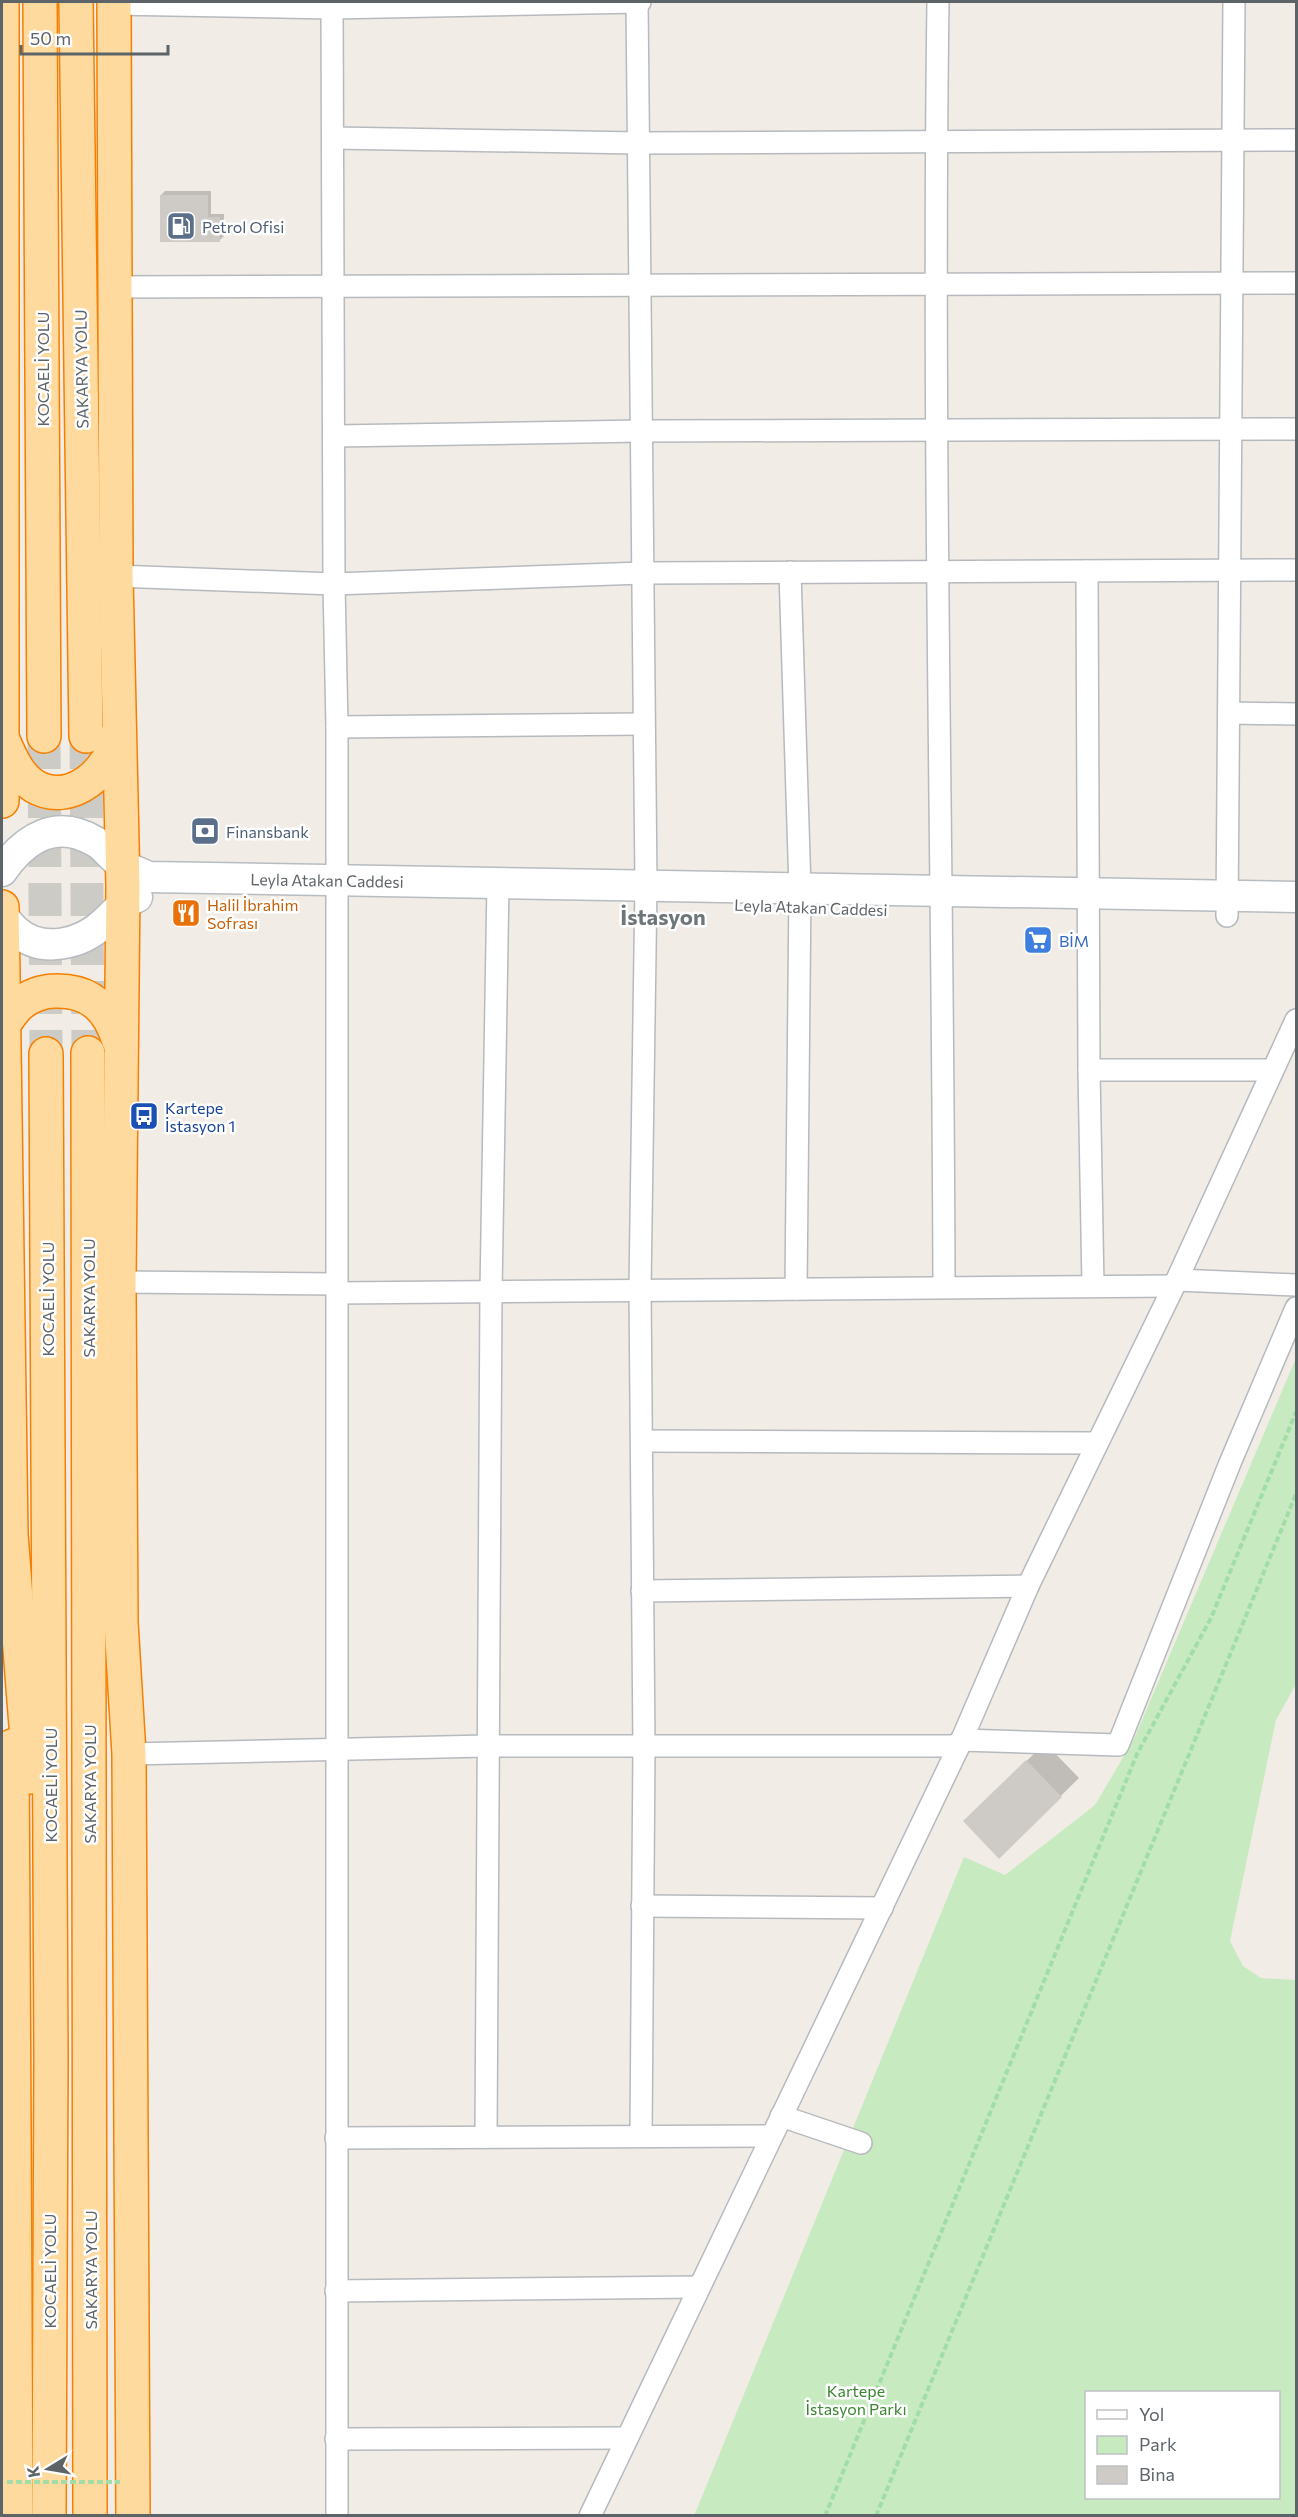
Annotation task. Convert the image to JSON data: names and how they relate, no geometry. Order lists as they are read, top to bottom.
{
  "streets": {
    "highway": ["KOCAELİ YOLU", "SAKARYA YOLU"],
    "main road": ["Leyla Atakan Caddesi"]
  },
  "districts": ["İstasyon"],
  "parks": ["Kartepe İstasyon Parkı"],
  "places": {
    "fuel station": ["Petrol Ofisi"],
    "bank": ["Finansbank"],
    "restaurant": ["Halil İbrahim Sofrası"],
    "supermarket": ["BİM"],
    "bus stop": ["Kartepe İstasyon 1"]
  },
  "legend": ["Yol", "Park", "Bina"],
  "scale_bar": "50 m",
  "north": "left"
}
